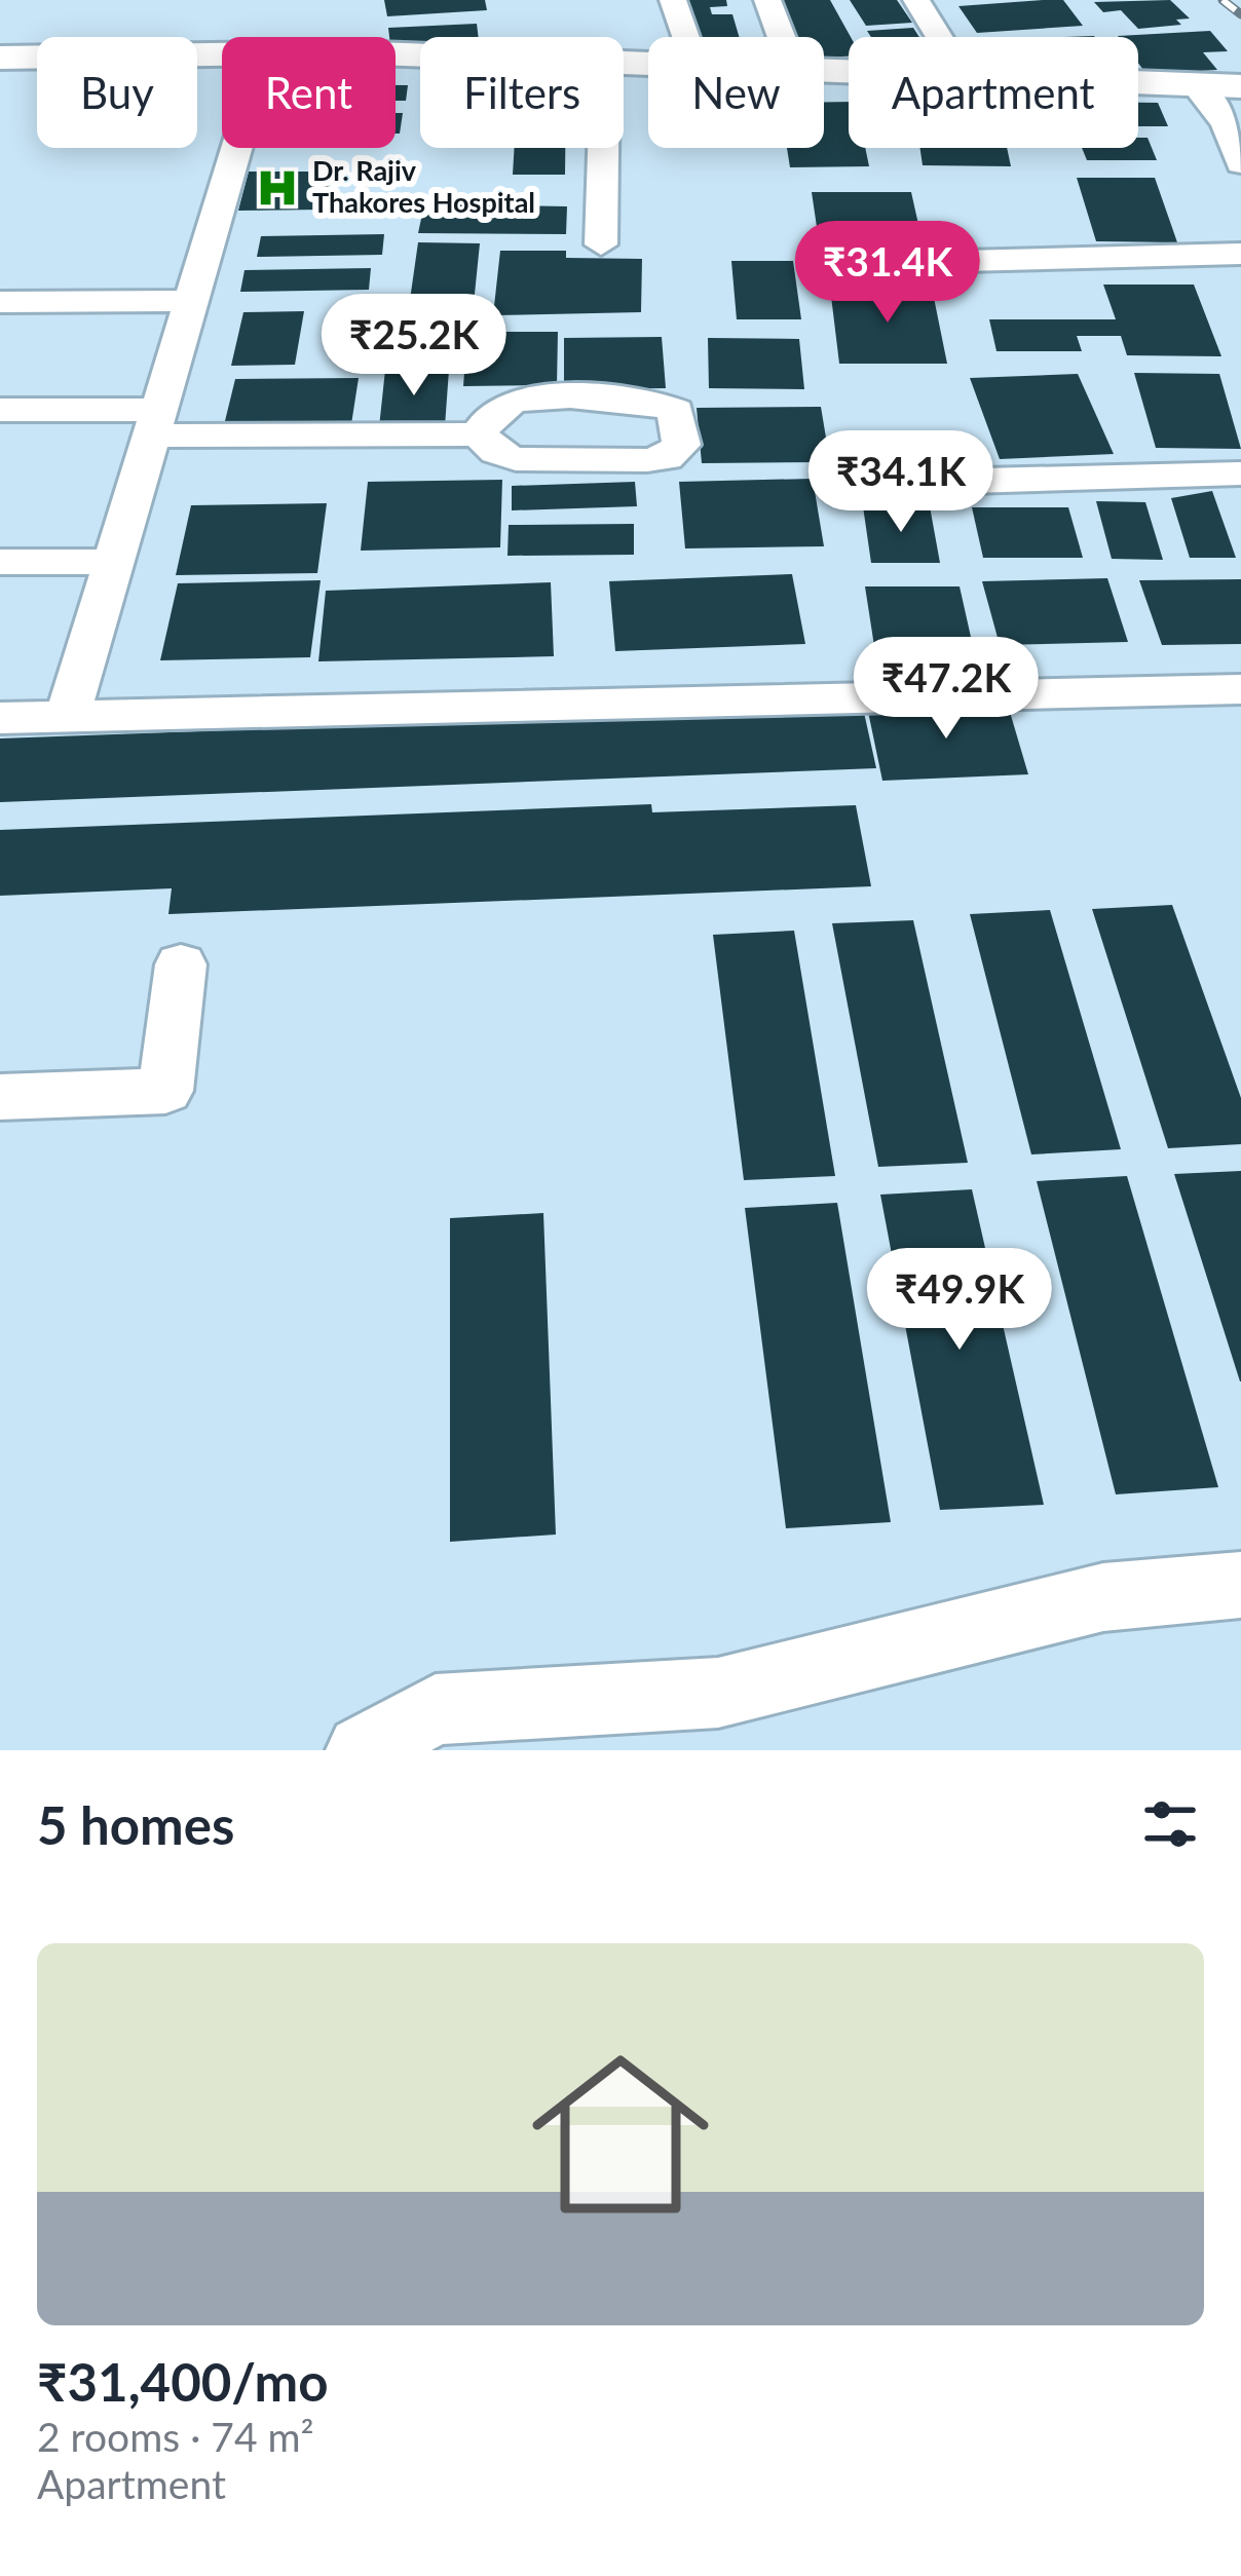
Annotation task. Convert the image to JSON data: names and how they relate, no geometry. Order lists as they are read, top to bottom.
{
  "places": {
    "hospital": ["Dr. Rajiv Thakores Hospital"]
  },
  "page": {
    "chip": [
      "Buy",
      "Rent",
      "Filters",
      "New",
      "Apartment"
    ],
    "price": [
      "₹31.4K",
      "₹25.2K",
      "₹34.1K",
      "₹47.2K",
      "₹49.9K"
    ],
    "heading": "5 homes",
    "list": [
      {
        "name": "₹31,400/mo",
        "note": "2 rooms · 74 m² · Apartment"
      }
    ]
  }
}
